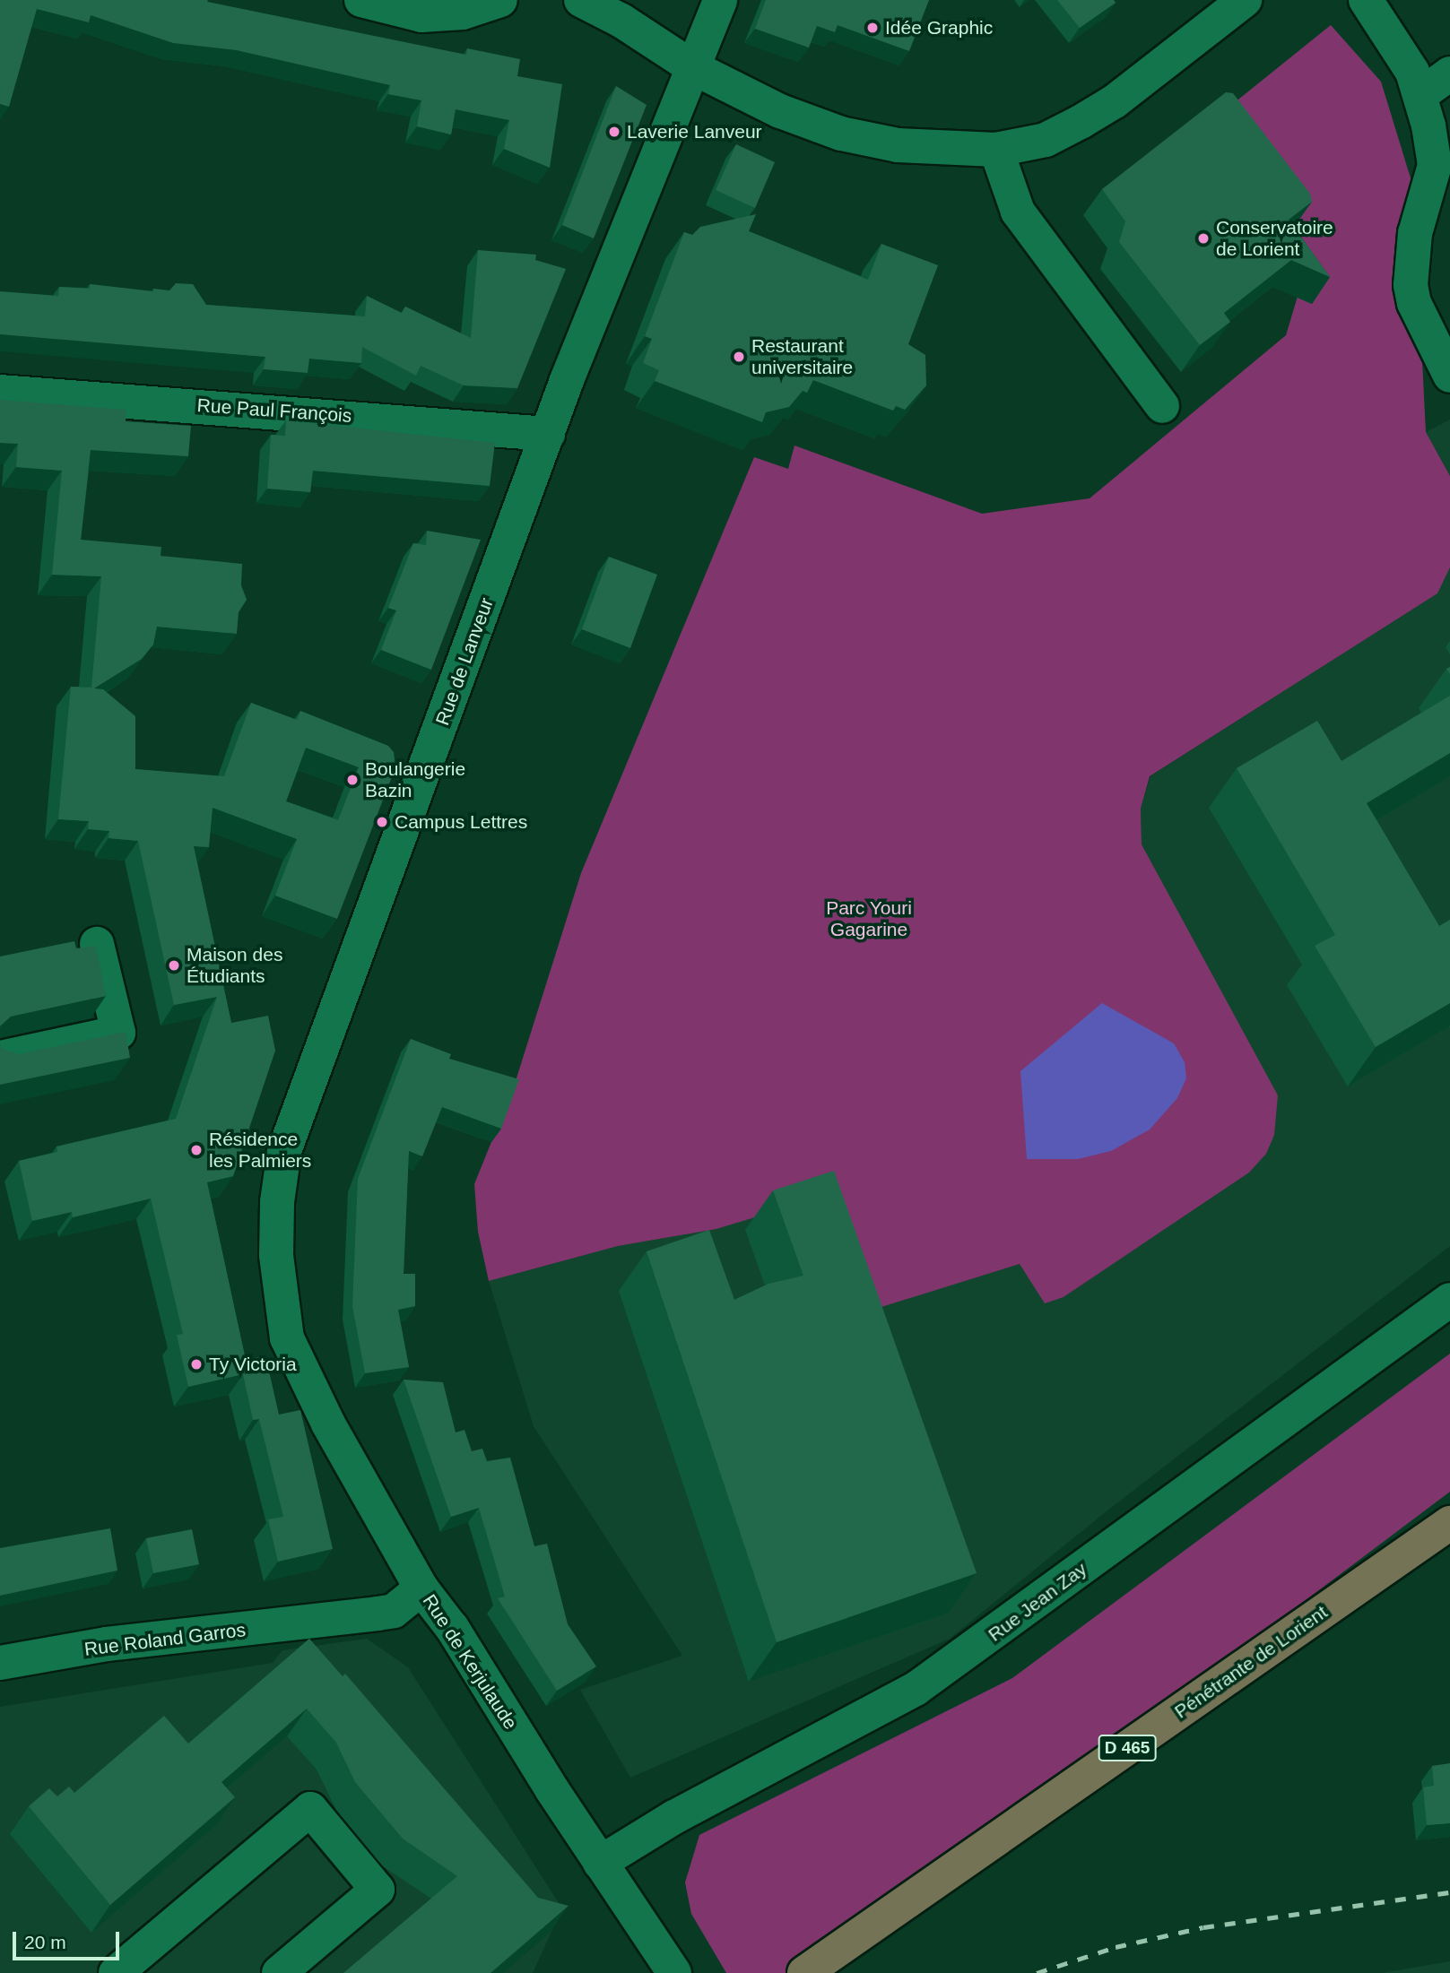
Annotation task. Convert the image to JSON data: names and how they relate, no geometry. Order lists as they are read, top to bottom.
{
  "streets": {
    "main road": ["Pénétrante de Lorient", "D 465"],
    "street": [
      "Rue Paul François",
      "Rue de Lanveur",
      "Rue Jean Zay",
      "Rue Roland Garros",
      "Rue de Kerjulaude"
    ]
  },
  "crossings": [
    ["Rue Paul François", "Rue de Lanveur"],
    ["Rue de Lanveur", "Rue de Kerjulaude"],
    ["Rue Jean Zay", "Rue de Kerjulaude"],
    ["Rue Roland Garros", "Rue de Kerjulaude"]
  ],
  "parks": ["Parc Youri Gagarine"],
  "places": [
    "Idée Graphic",
    "Laverie Lanveur",
    "Conservatoire de Lorient",
    "Restaurant universitaire",
    "Boulangerie Bazin",
    "Campus Lettres",
    "Maison des Étudiants",
    "Résidence les Palmiers",
    "Ty Victoria"
  ],
  "scale_bar": "20 m"
}
